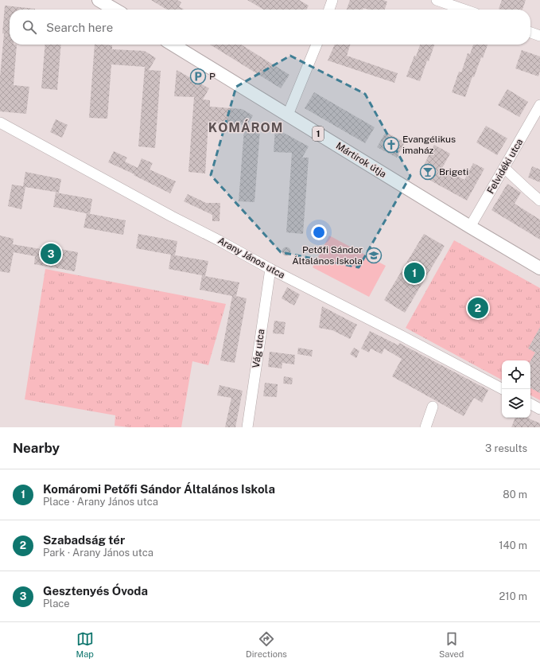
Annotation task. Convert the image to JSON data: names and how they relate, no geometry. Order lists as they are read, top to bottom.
{
  "streets": {
    "main road": ["1", "Mártírok útja"],
    "street": ["Felvidéki utca", "Arany János utca", "Vág utca"]
  },
  "crossings": [
    ["Mártírok útja", "Felvidéki utca"],
    ["Arany János utca", "Vág utca"]
  ],
  "districts": ["KOMÁROM"],
  "places": {
    "parking": ["P"],
    "church": ["Evangélikus imaház"],
    "bar": ["Brigeti"],
    "school or university": ["Petőfi Sándor Általános Iskola"]
  },
  "page": {
    "search": "Search here",
    "pins": ["3", "1", "2"],
    "heading": ["Nearby", "3 results"],
    "list": [
      {
        "mark": "1",
        "name": "Komáromi Petőfi Sándor Általános Iskola",
        "note": "Place · Arany János utca",
        "value": "80 m"
      },
      {
        "mark": "2",
        "name": "Szabadság tér",
        "note": "Park · Arany János utca",
        "value": "140 m"
      },
      {
        "mark": "3",
        "name": "Gesztenyés Óvoda",
        "note": "Place",
        "value": "210 m"
      }
    ],
    "nav": ["Map", "Directions", "Saved"]
  }
}
